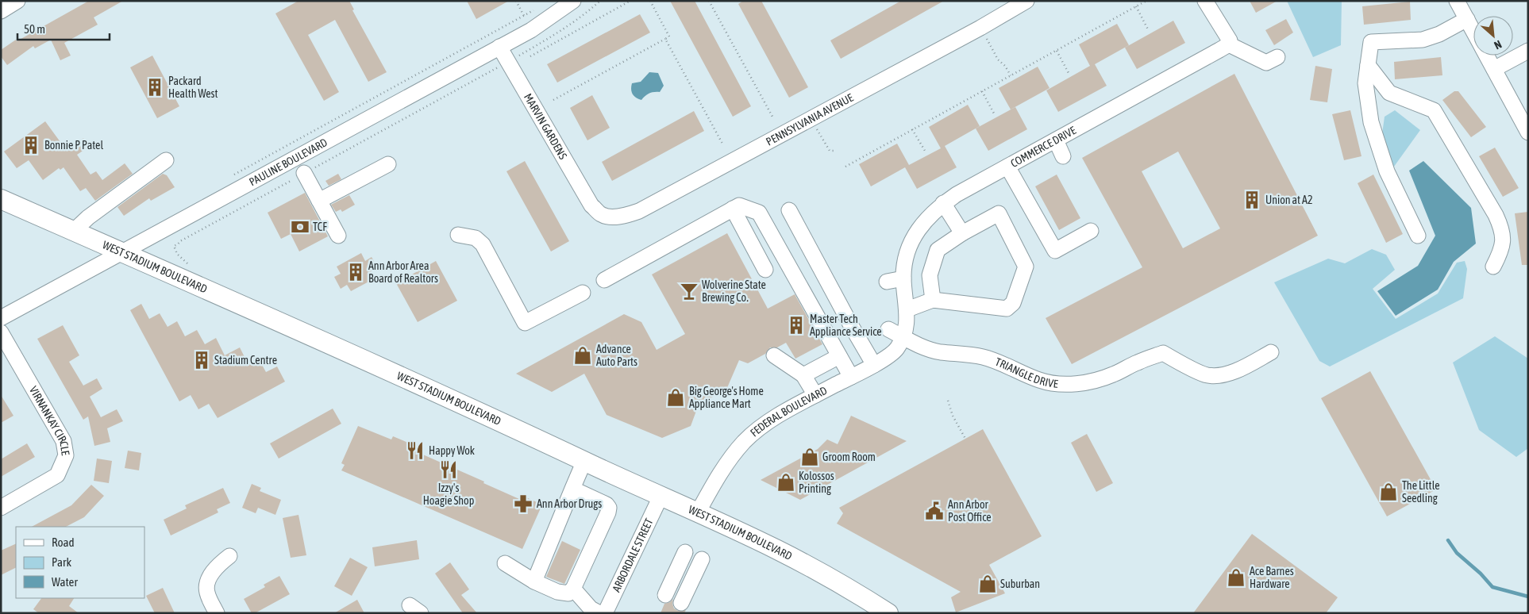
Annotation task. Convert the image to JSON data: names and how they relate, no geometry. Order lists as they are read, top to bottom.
{
  "streets": {
    "main road": ["WEST STADIUM BOULEVARD"],
    "street": [
      "PENNSYLVANIA AVENUE",
      "MARVIN GARDENS",
      "COMMERCE DRIVE",
      "PAULINE BOULEVARD",
      "TRIANGLE DRIVE",
      "FEDERAL BOULEVARD",
      "VIRNANKAY CIRCLE",
      "ARBORDALE STREET"
    ]
  },
  "crossings": [
    ["PENNSYLVANIA AVENUE", "MARVIN GARDENS"],
    ["MARVIN GARDENS", "PAULINE BOULEVARD"],
    ["COMMERCE DRIVE", "TRIANGLE DRIVE"],
    ["COMMERCE DRIVE", "FEDERAL BOULEVARD"],
    ["PAULINE BOULEVARD", "WEST STADIUM BOULEVARD"],
    ["WEST STADIUM BOULEVARD", "FEDERAL BOULEVARD"],
    ["WEST STADIUM BOULEVARD", "ARBORDALE STREET"],
    ["TRIANGLE DRIVE", "FEDERAL BOULEVARD"]
  ],
  "places": {
    "building": [
      "Packard Health West",
      "Bonnie P Patel",
      "Union at A2",
      "Ann Arbor Area Board of Realtors",
      "Master Tech Appliance Service",
      "Stadium Centre"
    ],
    "bank": ["TCF"],
    "bar": ["Wolverine State Brewing Co."],
    "shop": [
      "Advance Auto Parts",
      "Big George's Home Appliance Mart",
      "Groom Room",
      "Kolossos Printing",
      "The Little Seedling",
      "Ace Barnes Hardware",
      "Suburban"
    ],
    "restaurant": ["Happy Wok", "Izzy's Hoagie Shop"],
    "pharmacy": ["Ann Arbor Drugs"],
    "public building": ["Ann Arbor Post Office"]
  },
  "legend": ["Road", "Park", "Water"],
  "scale_bar": "50 m",
  "north": "bottom right"
}
